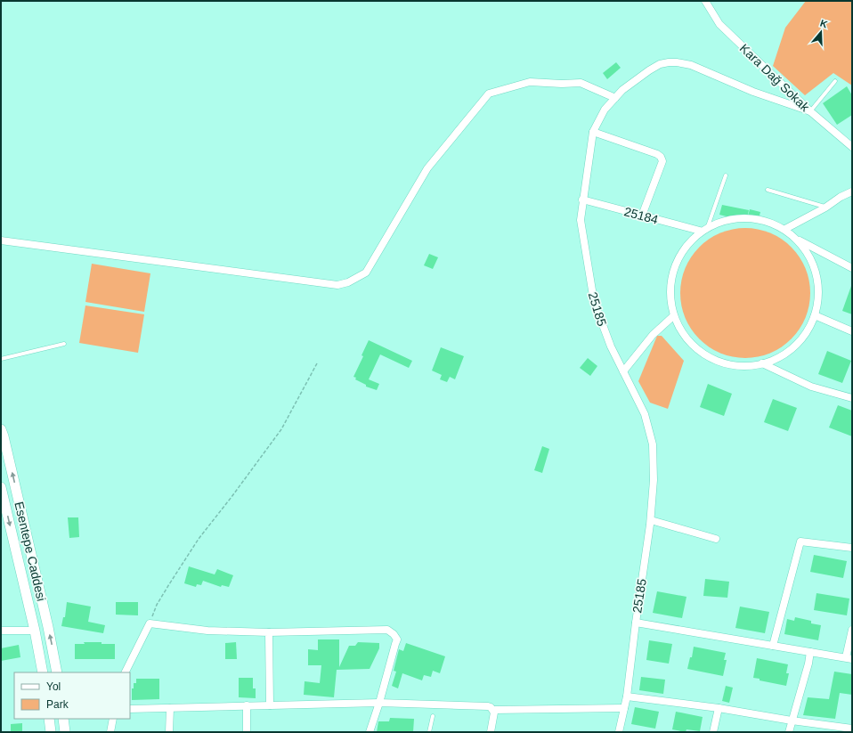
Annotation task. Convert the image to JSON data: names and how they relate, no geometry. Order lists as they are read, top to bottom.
{
  "streets": {
    "main road": ["Esentepe Caddesi"],
    "street": ["Kara Dağ Sokak", "25184", "25185"]
  },
  "crossings": [
    ["Kara Dağ Sokak", "25185"],
    ["25184", "25185"]
  ],
  "legend": ["Yol", "Park"],
  "north": "top"
}
